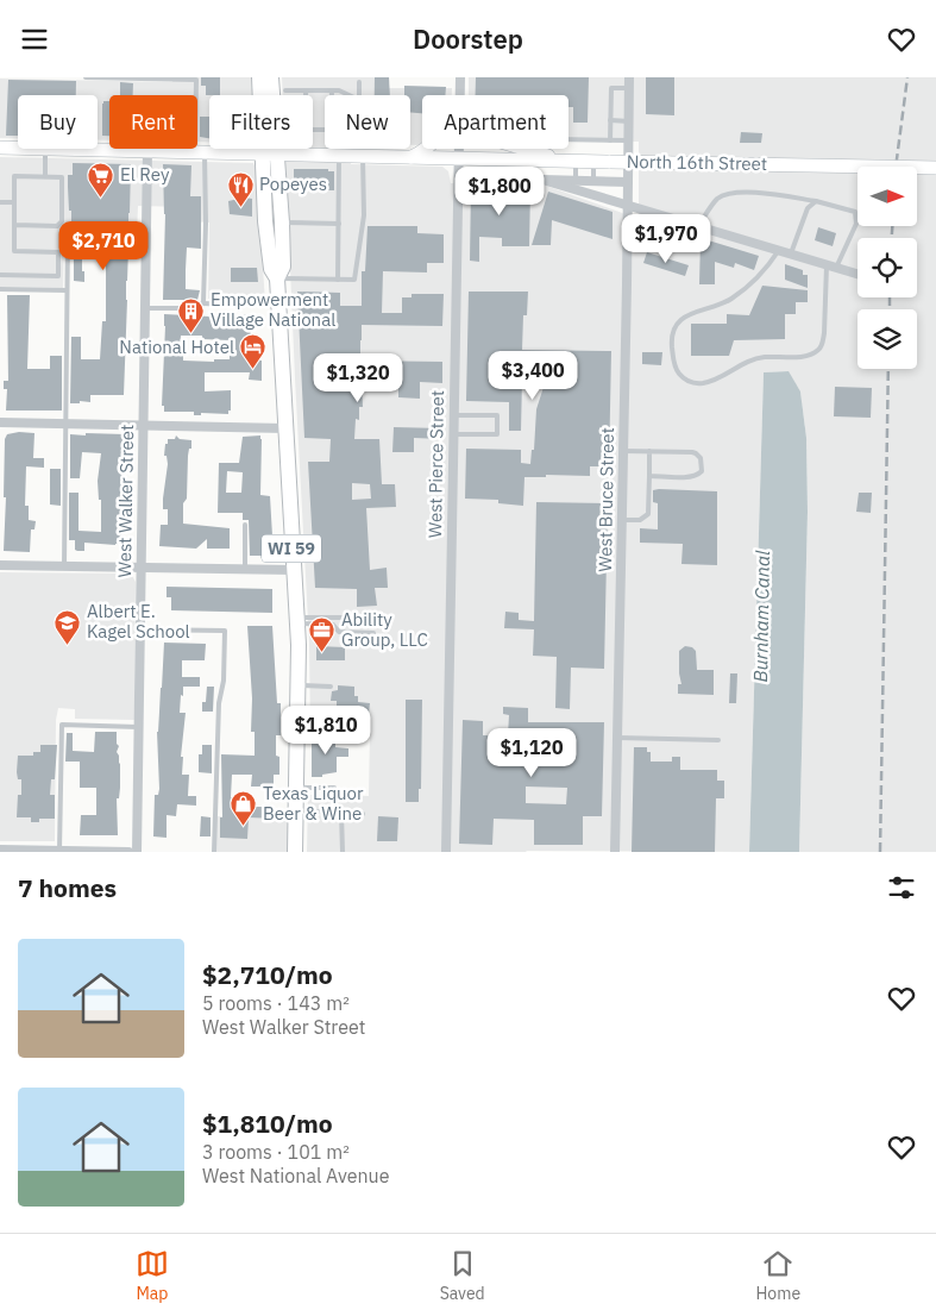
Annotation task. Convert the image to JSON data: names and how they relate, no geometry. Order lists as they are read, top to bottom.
{
  "streets": {
    "main road": ["North 16th Street", "WI 59"],
    "street": ["West Pierce Street", "West Bruce Street", "West Walker Street"]
  },
  "crossings": [
    ["North 16th Street", "West Pierce Street"],
    ["North 16th Street", "West Walker Street"],
    ["North 16th Street", "WI 59"]
  ],
  "water": ["Burnham Canal"],
  "places": {
    "supermarket": ["El Rey"],
    "restaurant": ["Popeyes"],
    "building": ["Empowerment Village National"],
    "hotel": ["National Hotel"],
    "school or university": ["Albert E. Kagel School"],
    "office": ["Ability Group, LLC"],
    "shop": ["Texas Liquor Beer & Wine"]
  },
  "north": "right",
  "page": {
    "header": "Doorstep",
    "chip": [
      "Buy",
      "Rent",
      "Filters",
      "New",
      "Apartment"
    ],
    "price": [
      "$1,800",
      "$1,970",
      "$2,710",
      "$3,400",
      "$1,320",
      "$1,810",
      "$1,120"
    ],
    "heading": "7 homes",
    "list": [
      {
        "name": "$2,710/mo",
        "note": "5 rooms · 143 m² · West Walker Street"
      },
      {
        "name": "$1,810/mo",
        "note": "3 rooms · 101 m² · West National Avenue"
      }
    ],
    "tabs": ["Map", "Saved", "Home"]
  }
}
